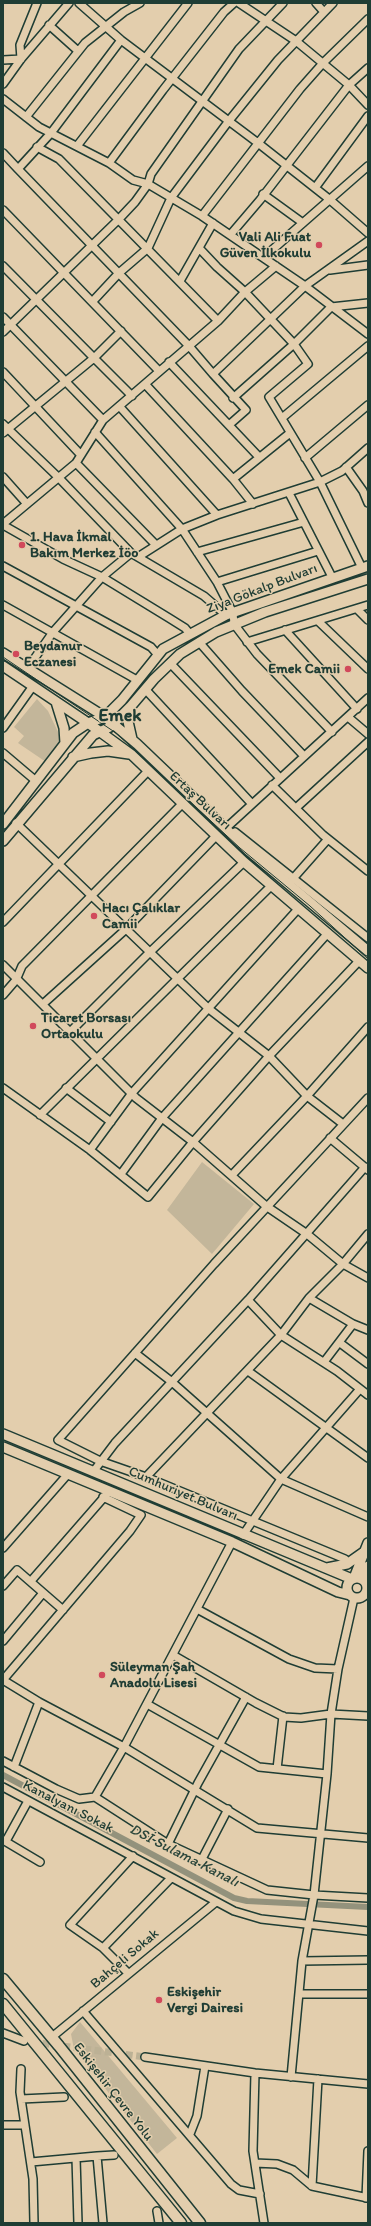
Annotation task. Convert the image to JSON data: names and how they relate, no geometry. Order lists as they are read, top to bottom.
{
  "streets": {
    "highway": ["Eskişehir Çevre Yolu"],
    "main road": ["Ziya Gökalp Bulvarı", "Ertaş Bulvarı", "Cumhuriyet Bulvarı"],
    "street": ["Kanalyanı Sokak", "Bahçeli Sokak"]
  },
  "crossings": [
    ["Ziya Gökalp Bulvarı", "Ertaş Bulvarı"],
    ["Kanalyanı Sokak", "Bahçeli Sokak"],
    ["Bahçeli Sokak", "Eskişehir Çevre Yolu"]
  ],
  "districts": ["Emek"],
  "water": ["DSİ Sulama Kanalı"],
  "places": [
    "Vali Ali Fuat Güven İlkokulu",
    "1. Hava İkmal Bakım Merkez İöo",
    "Beydanur Eczanesi",
    "Emek Camii",
    "Hacı Çalıklar Camii",
    "Ticaret Borsası Ortaokulu",
    "Süleyman Şah Anadolu Lisesi",
    "Eskişehir Vergi Dairesi"
  ]
}
